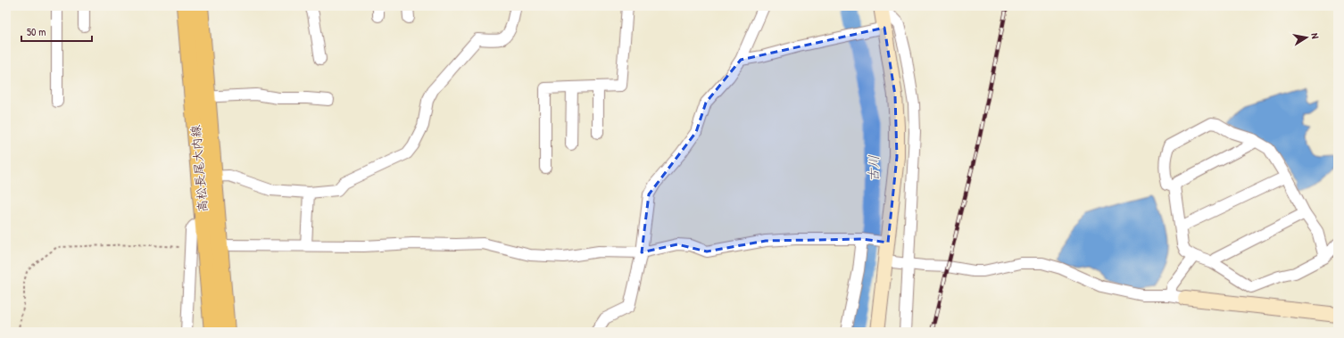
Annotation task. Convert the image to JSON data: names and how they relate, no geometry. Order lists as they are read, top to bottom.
{
  "streets": {
    "main road": ["高松長尾大内線"]
  },
  "water": ["古川"],
  "scale_bar": "50 m",
  "north": "right"
}
